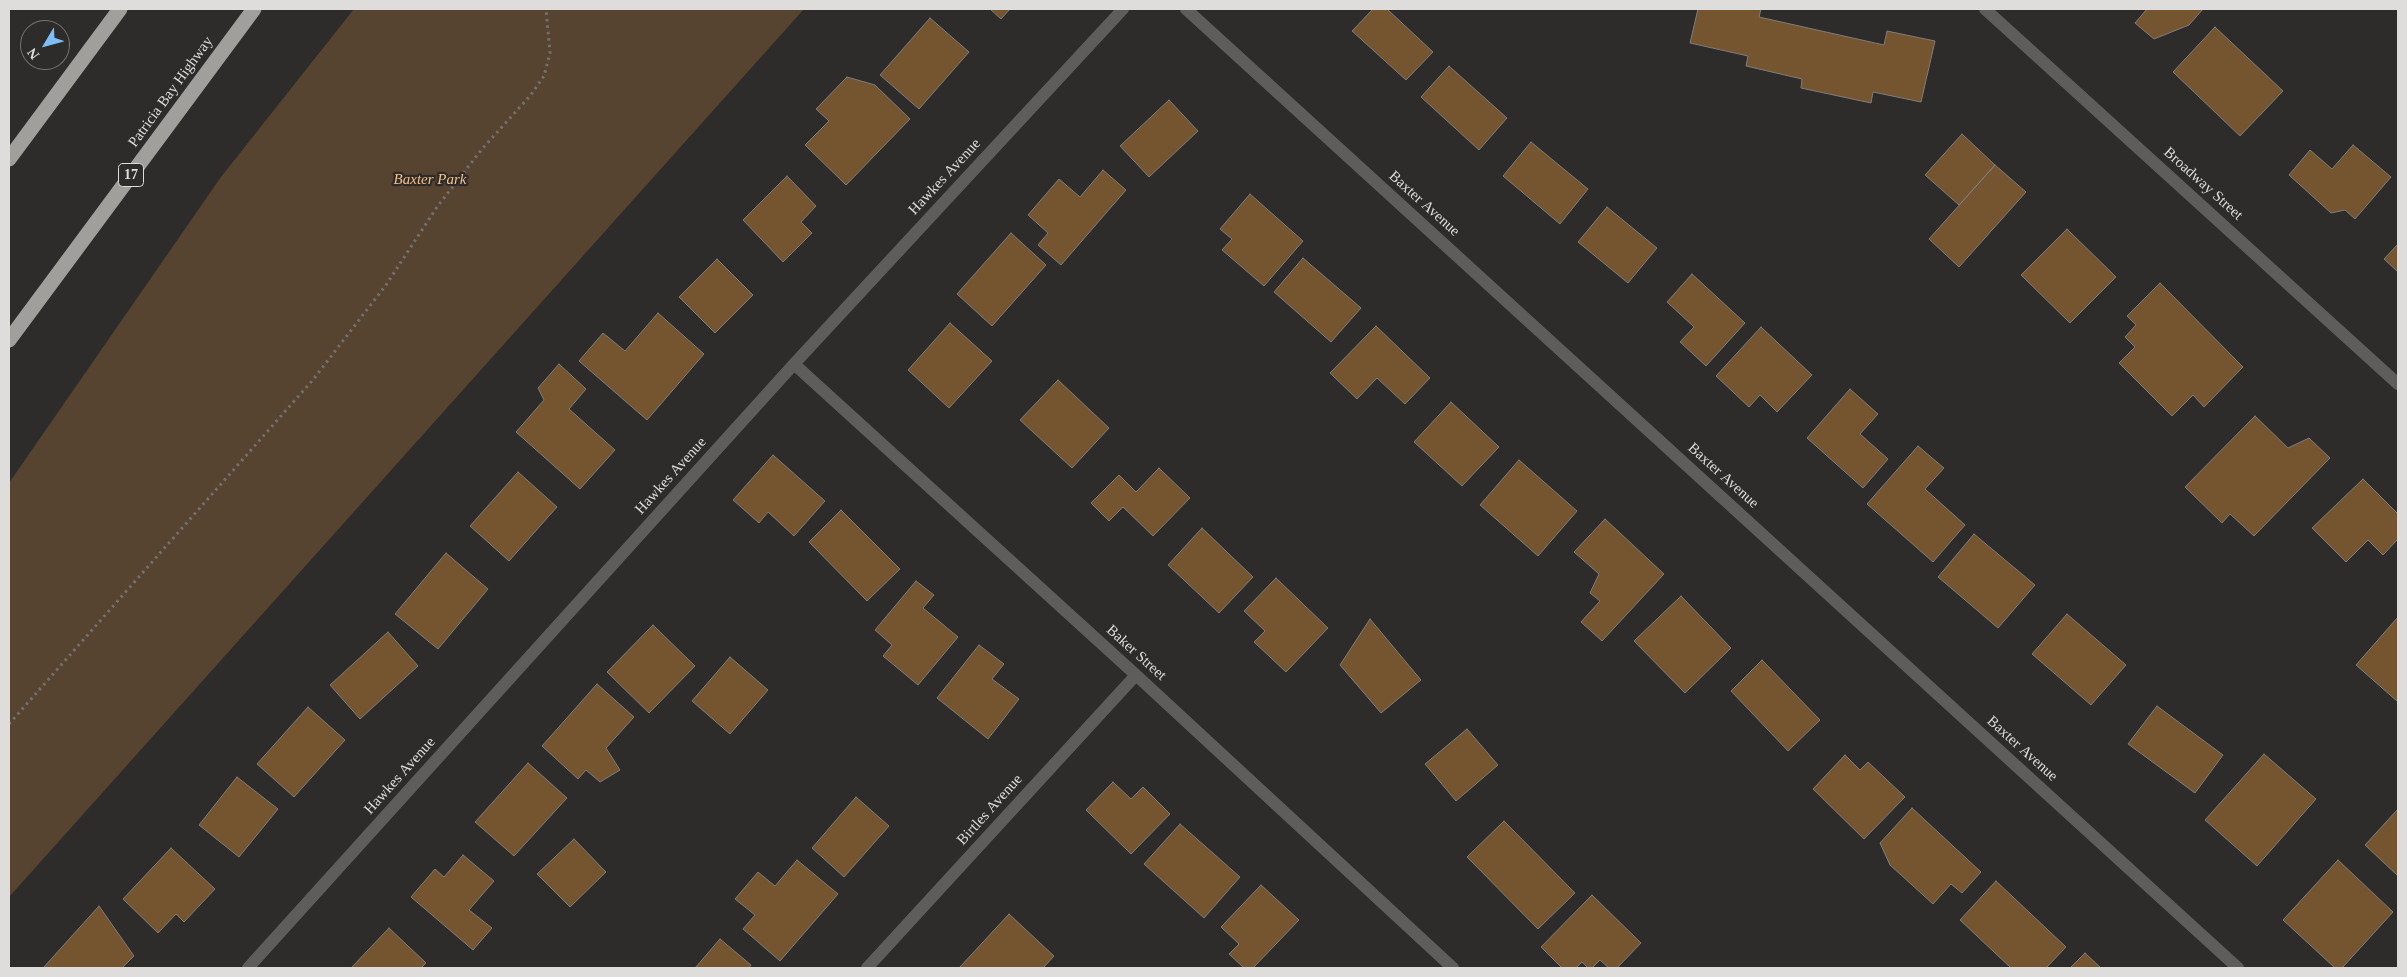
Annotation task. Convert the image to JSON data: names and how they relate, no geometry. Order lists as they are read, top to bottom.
{
  "streets": {
    "highway": ["Patricia Bay Highway", "17"],
    "street": [
      "Hawkes Avenue",
      "Broadway Street",
      "Baxter Avenue",
      "Baker Street",
      "Birtles Avenue"
    ]
  },
  "crossings": [
    ["Hawkes Avenue", "Baker Street"],
    ["Baker Street", "Birtles Avenue"]
  ],
  "parks": ["Baxter Park"],
  "north": "bottom left"
}
